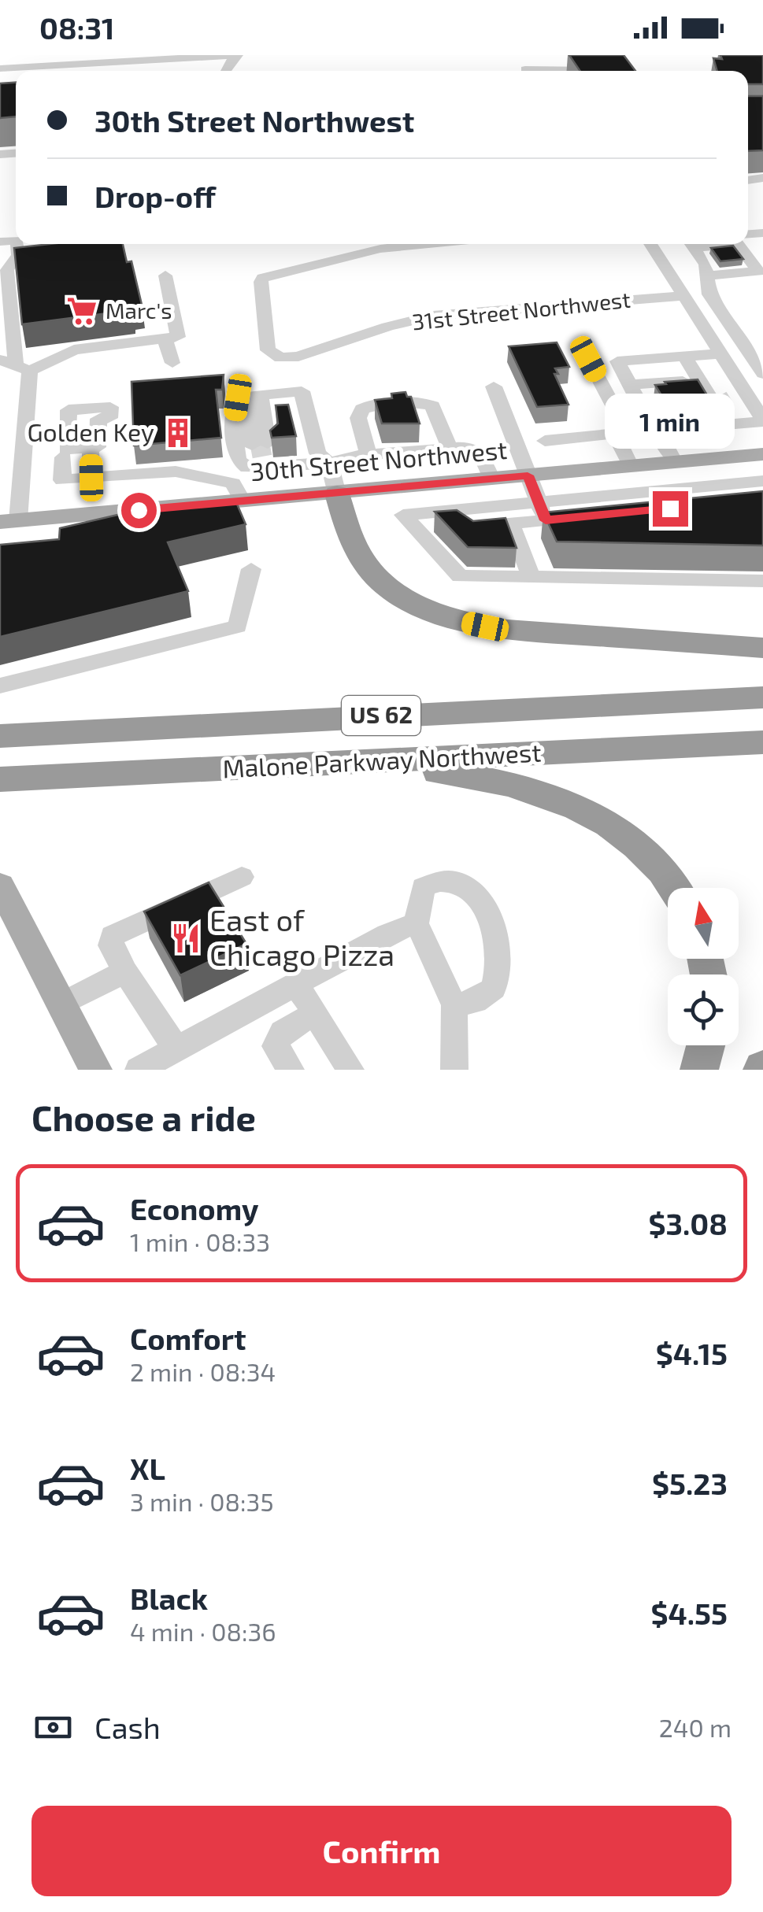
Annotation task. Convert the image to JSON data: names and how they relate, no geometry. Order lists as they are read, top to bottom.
{
  "streets": {
    "highway": ["US 62", "Malone Parkway Northwest"],
    "main road": ["30th Street Northwest"],
    "street": ["31st Street Northwest"]
  },
  "places": {
    "supermarket": ["Marc's"],
    "building": ["Golden Key"],
    "restaurant": ["East of Chicago Pizza"]
  },
  "north": "top",
  "page": {
    "status": "08:31",
    "banner": ["30th Street Northwest", "Drop-off"],
    "bubble": "1 min",
    "heading": "Choose a ride",
    "list": [
      {
        "name": "Economy",
        "note": "1 min · 08:33",
        "value": "$3.08"
      },
      {
        "name": "Comfort",
        "note": "2 min · 08:34",
        "value": "$4.15"
      },
      {
        "name": "XL",
        "note": "3 min · 08:35",
        "value": "$5.23"
      },
      {
        "name": "Black",
        "note": "4 min · 08:36",
        "value": "$4.55"
      }
    ],
    "pay": ["Cash", "240 m"],
    "buttons": "Confirm"
  }
}
